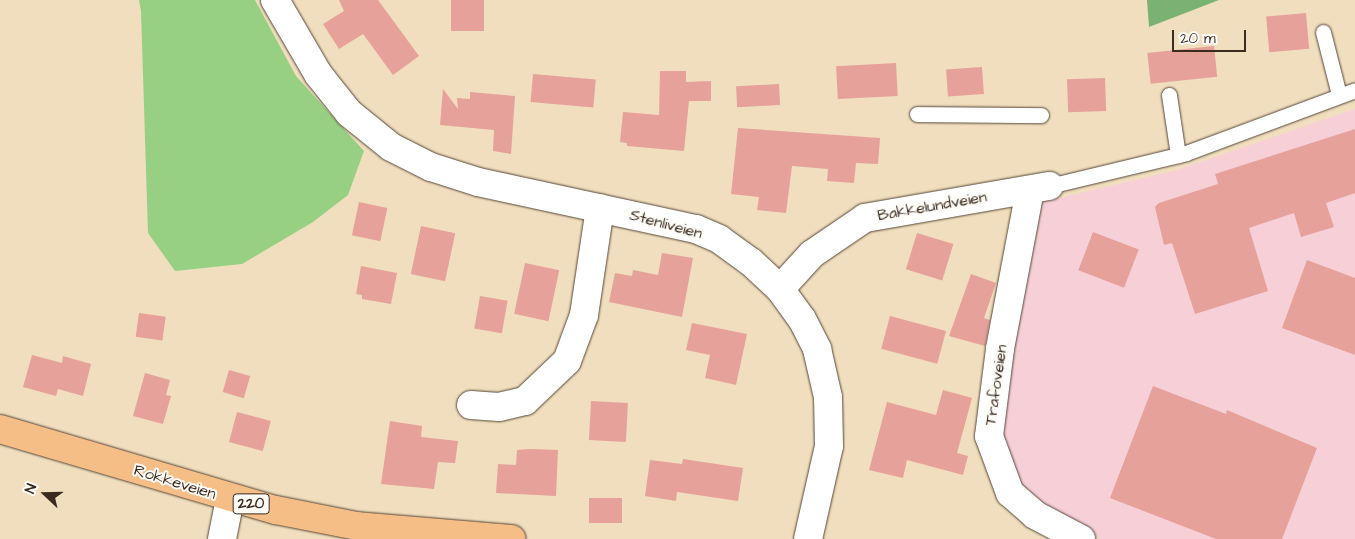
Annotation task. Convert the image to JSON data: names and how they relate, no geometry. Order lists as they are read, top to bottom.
{
  "streets": {
    "main road": ["Rokkeveien", "220"],
    "street": ["Bakkelundveien", "Stenliveien", "Trafoveien"]
  },
  "crossings": [
    ["Bakkelundveien", "Stenliveien"],
    ["Bakkelundveien", "Trafoveien"]
  ],
  "scale_bar": "20 m",
  "north": "left"
}
